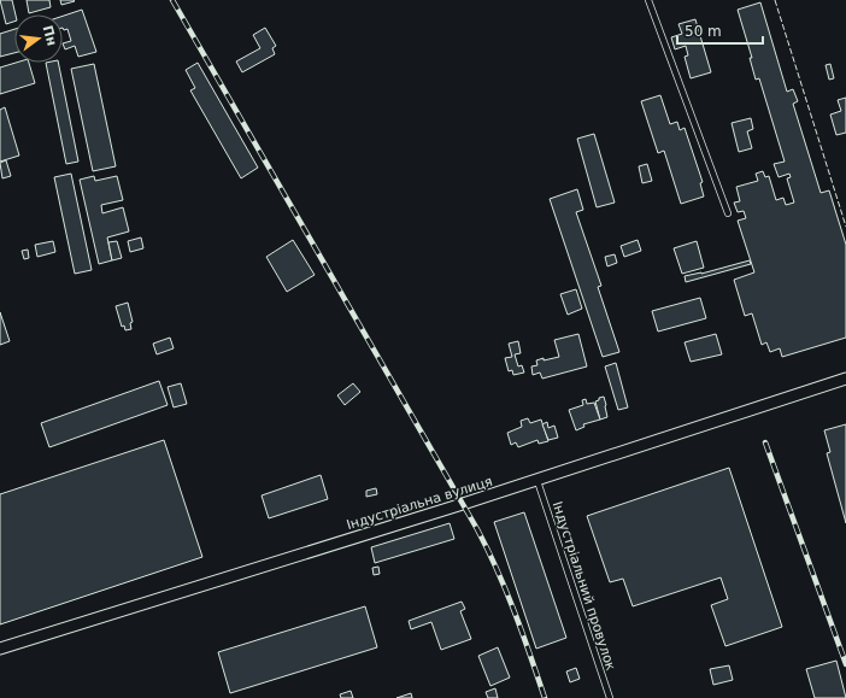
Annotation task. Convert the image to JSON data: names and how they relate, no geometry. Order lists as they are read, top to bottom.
{
  "streets": {
    "street": ["Індустріальна вулиця"],
    "lane": ["Індустріальний провулок"]
  },
  "crossings": [
    ["Індустріальна вулиця", "Індустріальний провулок"]
  ],
  "scale_bar": "50 m",
  "north": "right"
}
